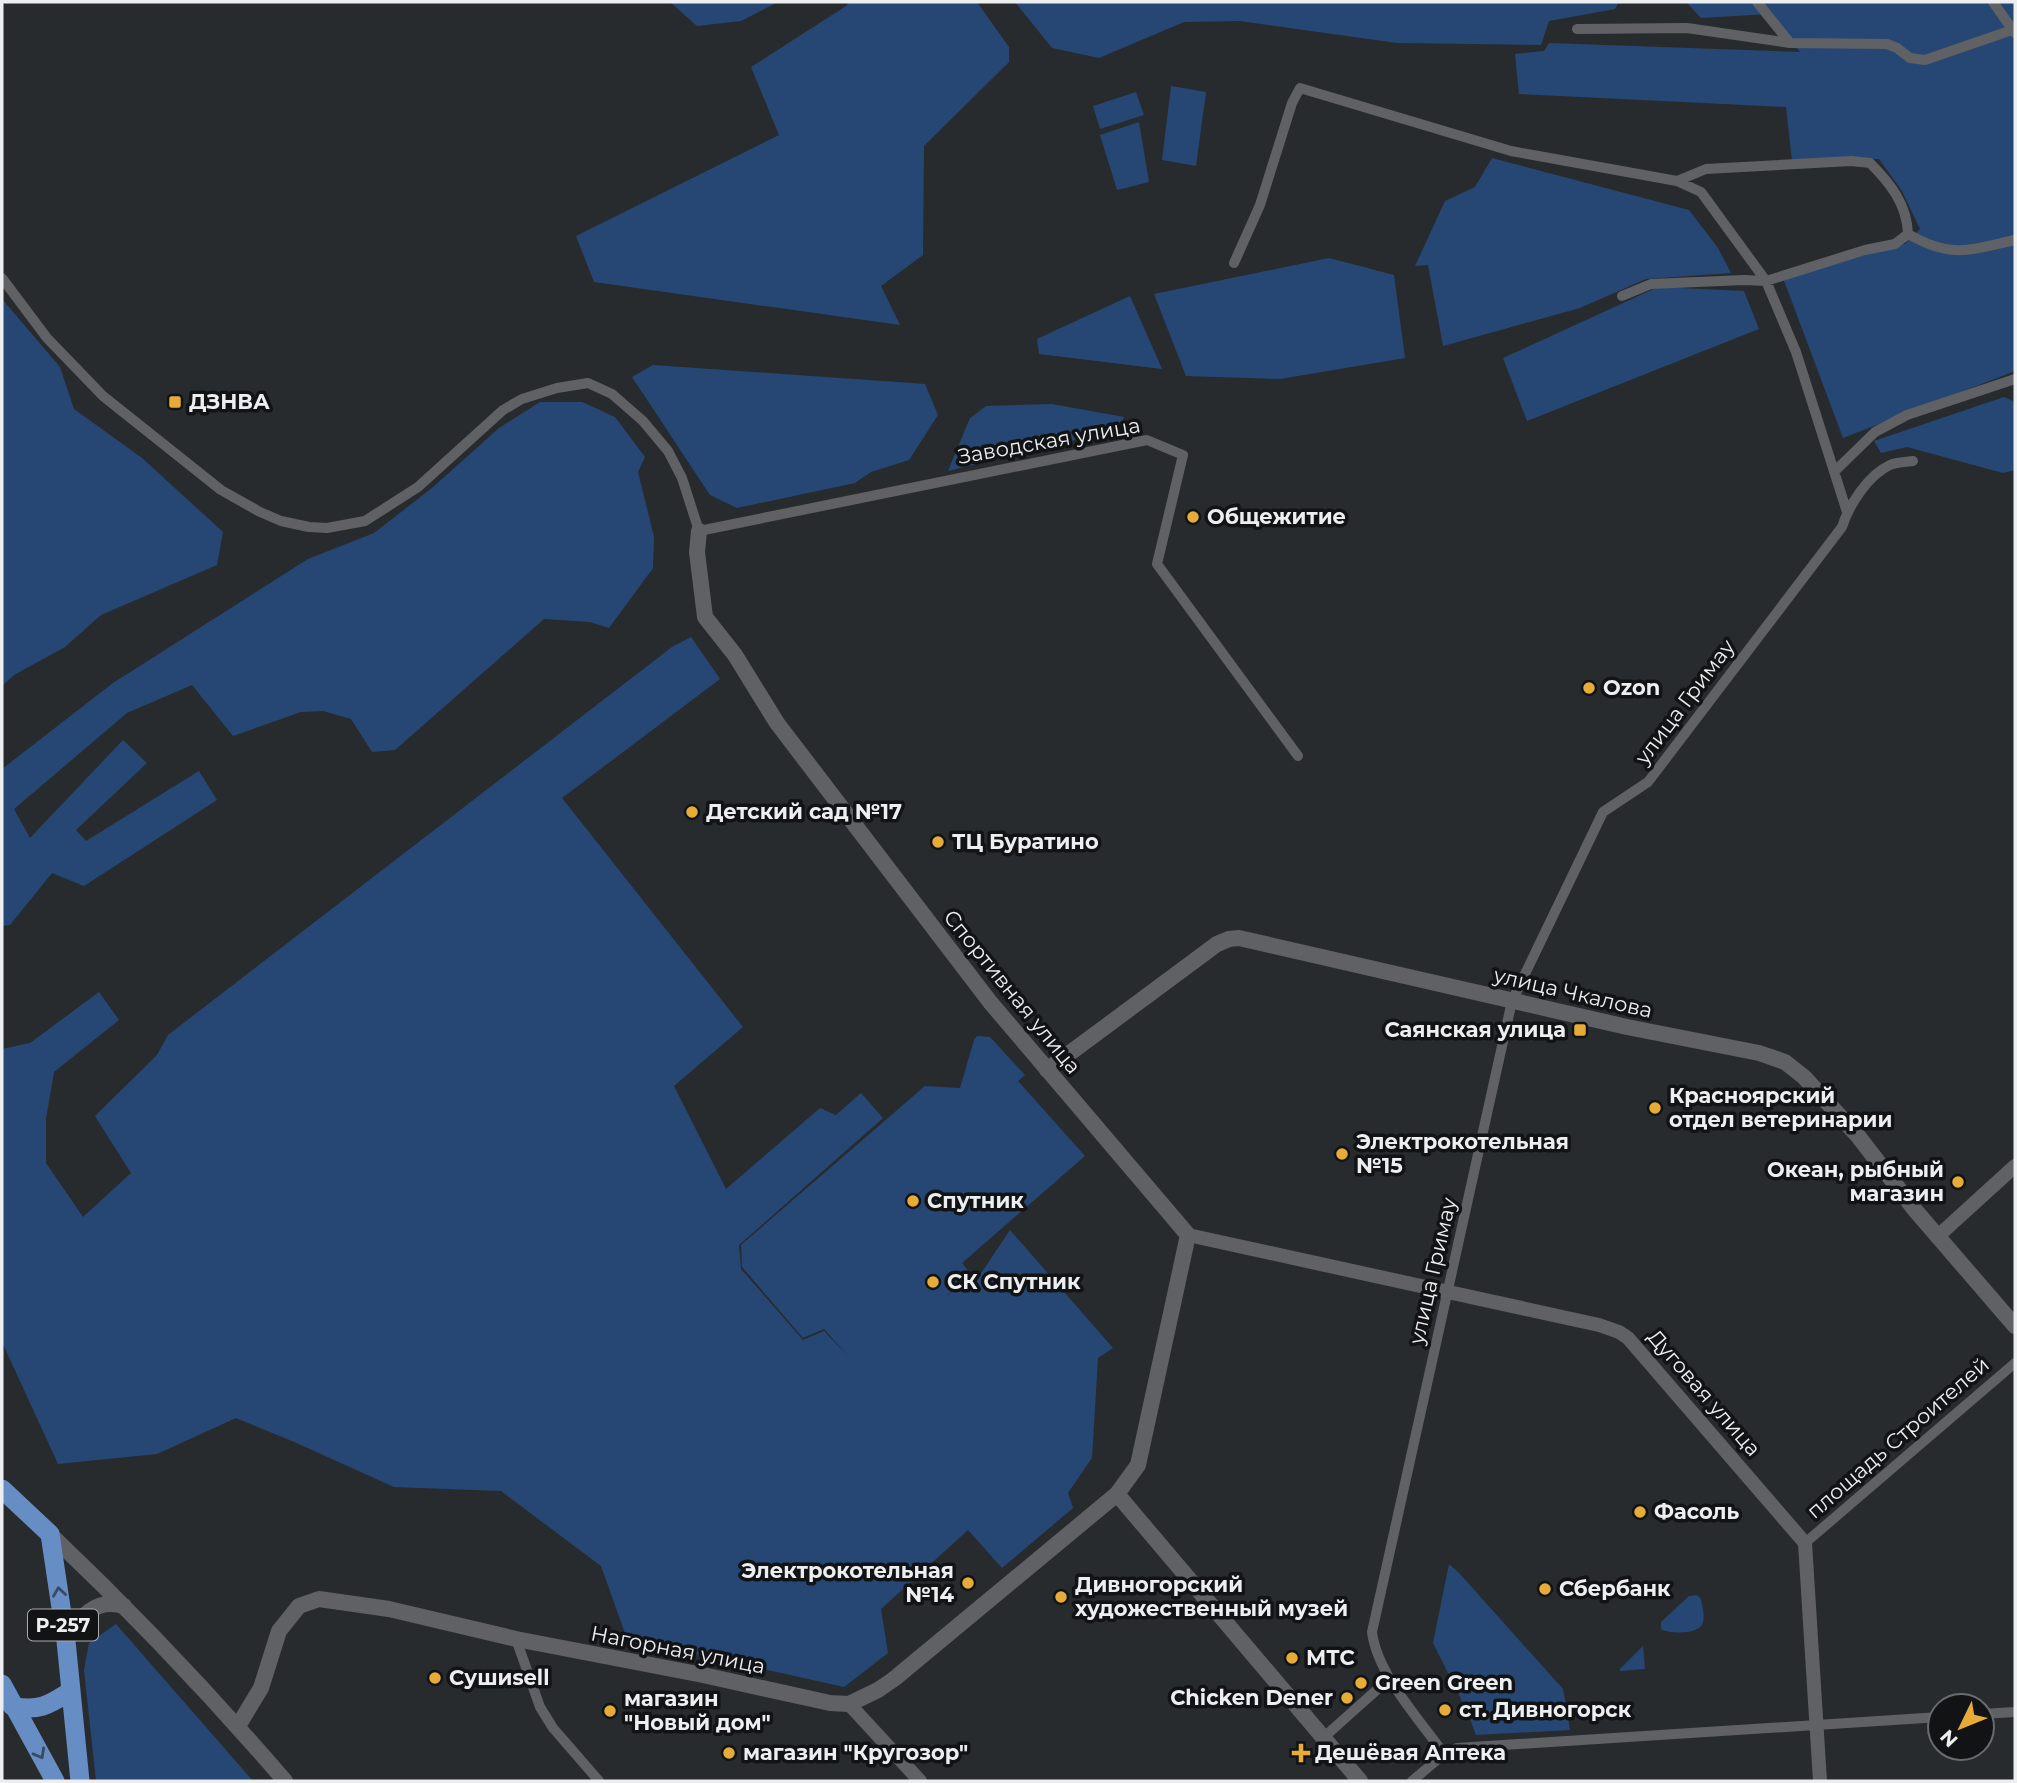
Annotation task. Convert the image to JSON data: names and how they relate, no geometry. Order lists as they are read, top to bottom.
{
  "streets": {
    "highway": ["Р-257"],
    "main road": ["Спортивная улица", "улица Чкалова", "Нагорная улица"],
    "street": [
      "Заводская улица",
      "улица Гримау",
      "Дуговая улица",
      "площадь Строителей"
    ]
  },
  "crossings": [
    ["Заводская улица", "Спортивная улица"],
    ["улица Гримау", "улица Чкалова"],
    ["улица Гримау", "Дуговая улица"],
    ["Спортивная улица", "улица Чкалова"],
    ["Спортивная улица", "Дуговая улица"],
    ["Дуговая улица", "площадь Строителей"]
  ],
  "places": {
    "transit": ["ДЗНВА", "Саянская улица"],
    "other": [
      "Общежитие",
      "Ozon",
      "Детский сад №17",
      "ТЦ Буратино",
      "Красноярский отдел ветеринарии",
      "Электрокотельная №15",
      "Океан, рыбный магазин",
      "Спутник",
      "СК Спутник",
      "Фасоль",
      "Электрокотельная №14",
      "Сбербанк",
      "Дивногорский художественный музей",
      "МТС",
      "Сушиsell",
      "Green Green",
      "Chicken Dener",
      "ст. Дивногорск",
      "магазин \"Новый дом\"",
      "магазин \"Кругозор\""
    ],
    "health": ["Дешёвая Аптека"]
  },
  "north": "bottom left"
}
